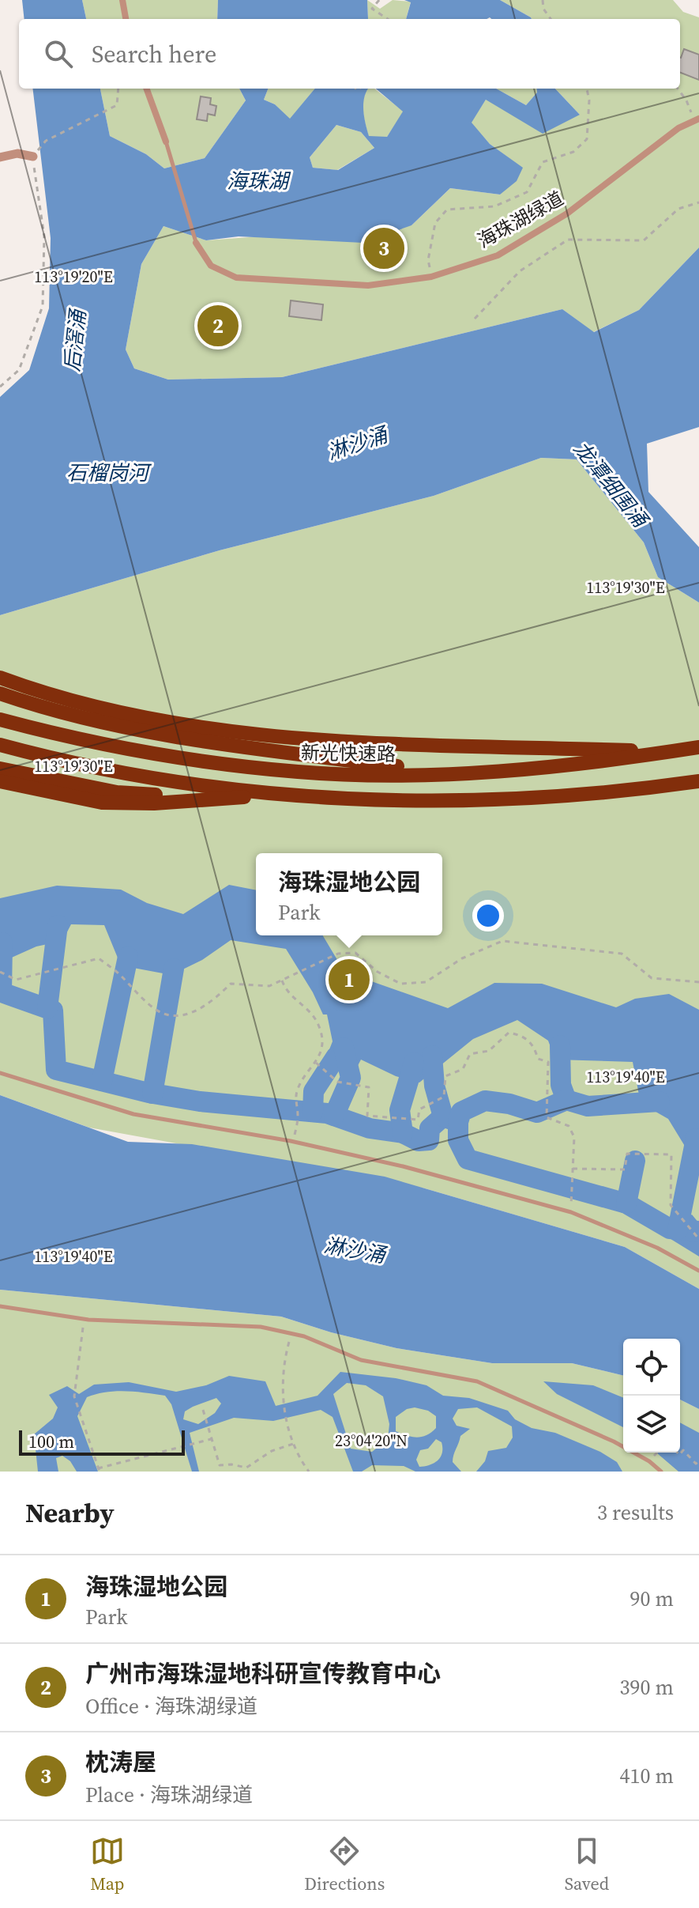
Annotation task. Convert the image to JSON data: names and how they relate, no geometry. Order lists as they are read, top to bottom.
{
  "streets": {
    "highway": ["新光快速路"],
    "street": ["海珠湖绿道"]
  },
  "water": [
    "海珠湖",
    "后滘涌",
    "淋沙涌",
    "石榴岗河",
    "龙潭细围涌"
  ],
  "scale_bar": "100 m",
  "page": {
    "search": "Search here",
    "pins": ["3", "2", "1"],
    "popup": ["海珠湿地公园", "Park"],
    "scale": "100 m",
    "heading": ["Nearby", "3 results"],
    "list": [
      {
        "mark": "1",
        "name": "海珠湿地公园",
        "note": "Park",
        "value": "90 m"
      },
      {
        "mark": "2",
        "name": "广州市海珠湿地科研宣传教育中心",
        "note": "Office · 海珠湖绿道",
        "value": "390 m"
      },
      {
        "mark": "3",
        "name": "枕涛屋",
        "note": "Place · 海珠湖绿道",
        "value": "410 m"
      }
    ],
    "nav": ["Map", "Directions", "Saved"]
  },
  "coordinates": [
    "113°19'20\"E",
    "113°19'30\"E",
    "113°19'40\"E",
    "23°04'20\"N"
  ]
}
